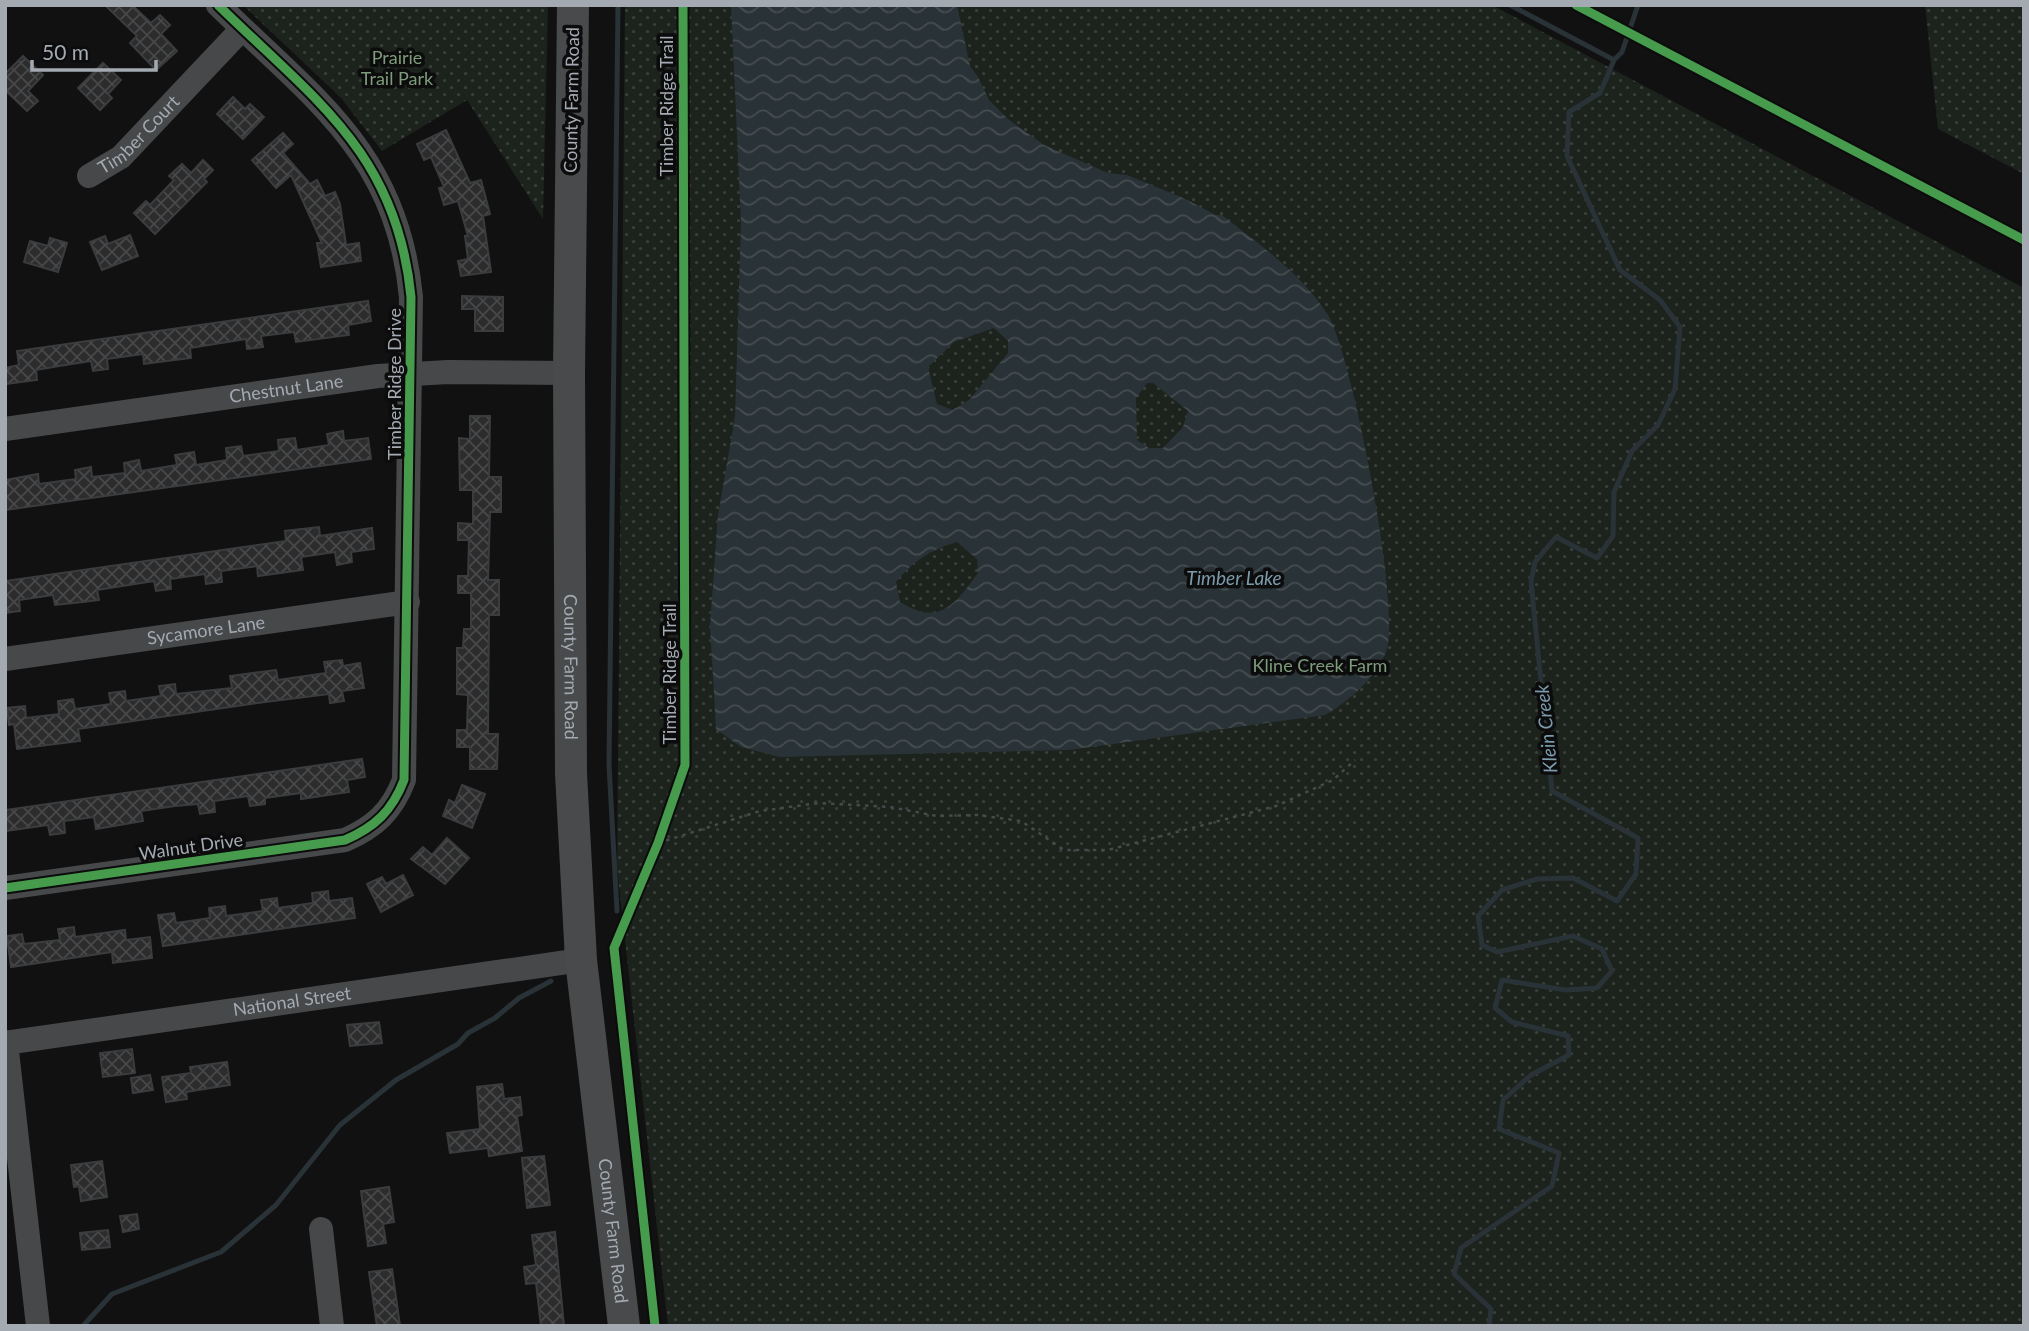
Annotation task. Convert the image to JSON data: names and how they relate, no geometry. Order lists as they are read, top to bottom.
{
  "streets": {
    "main road": ["County Farm Road"],
    "street": [
      "Timber Court",
      "Timber Ridge Drive",
      "Chestnut Lane",
      "Sycamore Lane",
      "Walnut Drive",
      "National Street"
    ],
    "cycle path": ["Timber Ridge Trail"]
  },
  "crossings": [
    ["County Farm Road", "Chestnut Lane"],
    ["County Farm Road", "National Street"],
    ["Timber Court", "Timber Ridge Drive"],
    ["Timber Ridge Drive", "Chestnut Lane"],
    ["Timber Ridge Drive", "Sycamore Lane"],
    ["Timber Ridge Drive", "Walnut Drive"]
  ],
  "water": ["Timber Lake", "Klein Creek"],
  "parks": ["Prairie Trail Park", "Kline Creek Farm"],
  "scale_bar": "50 m"
}
